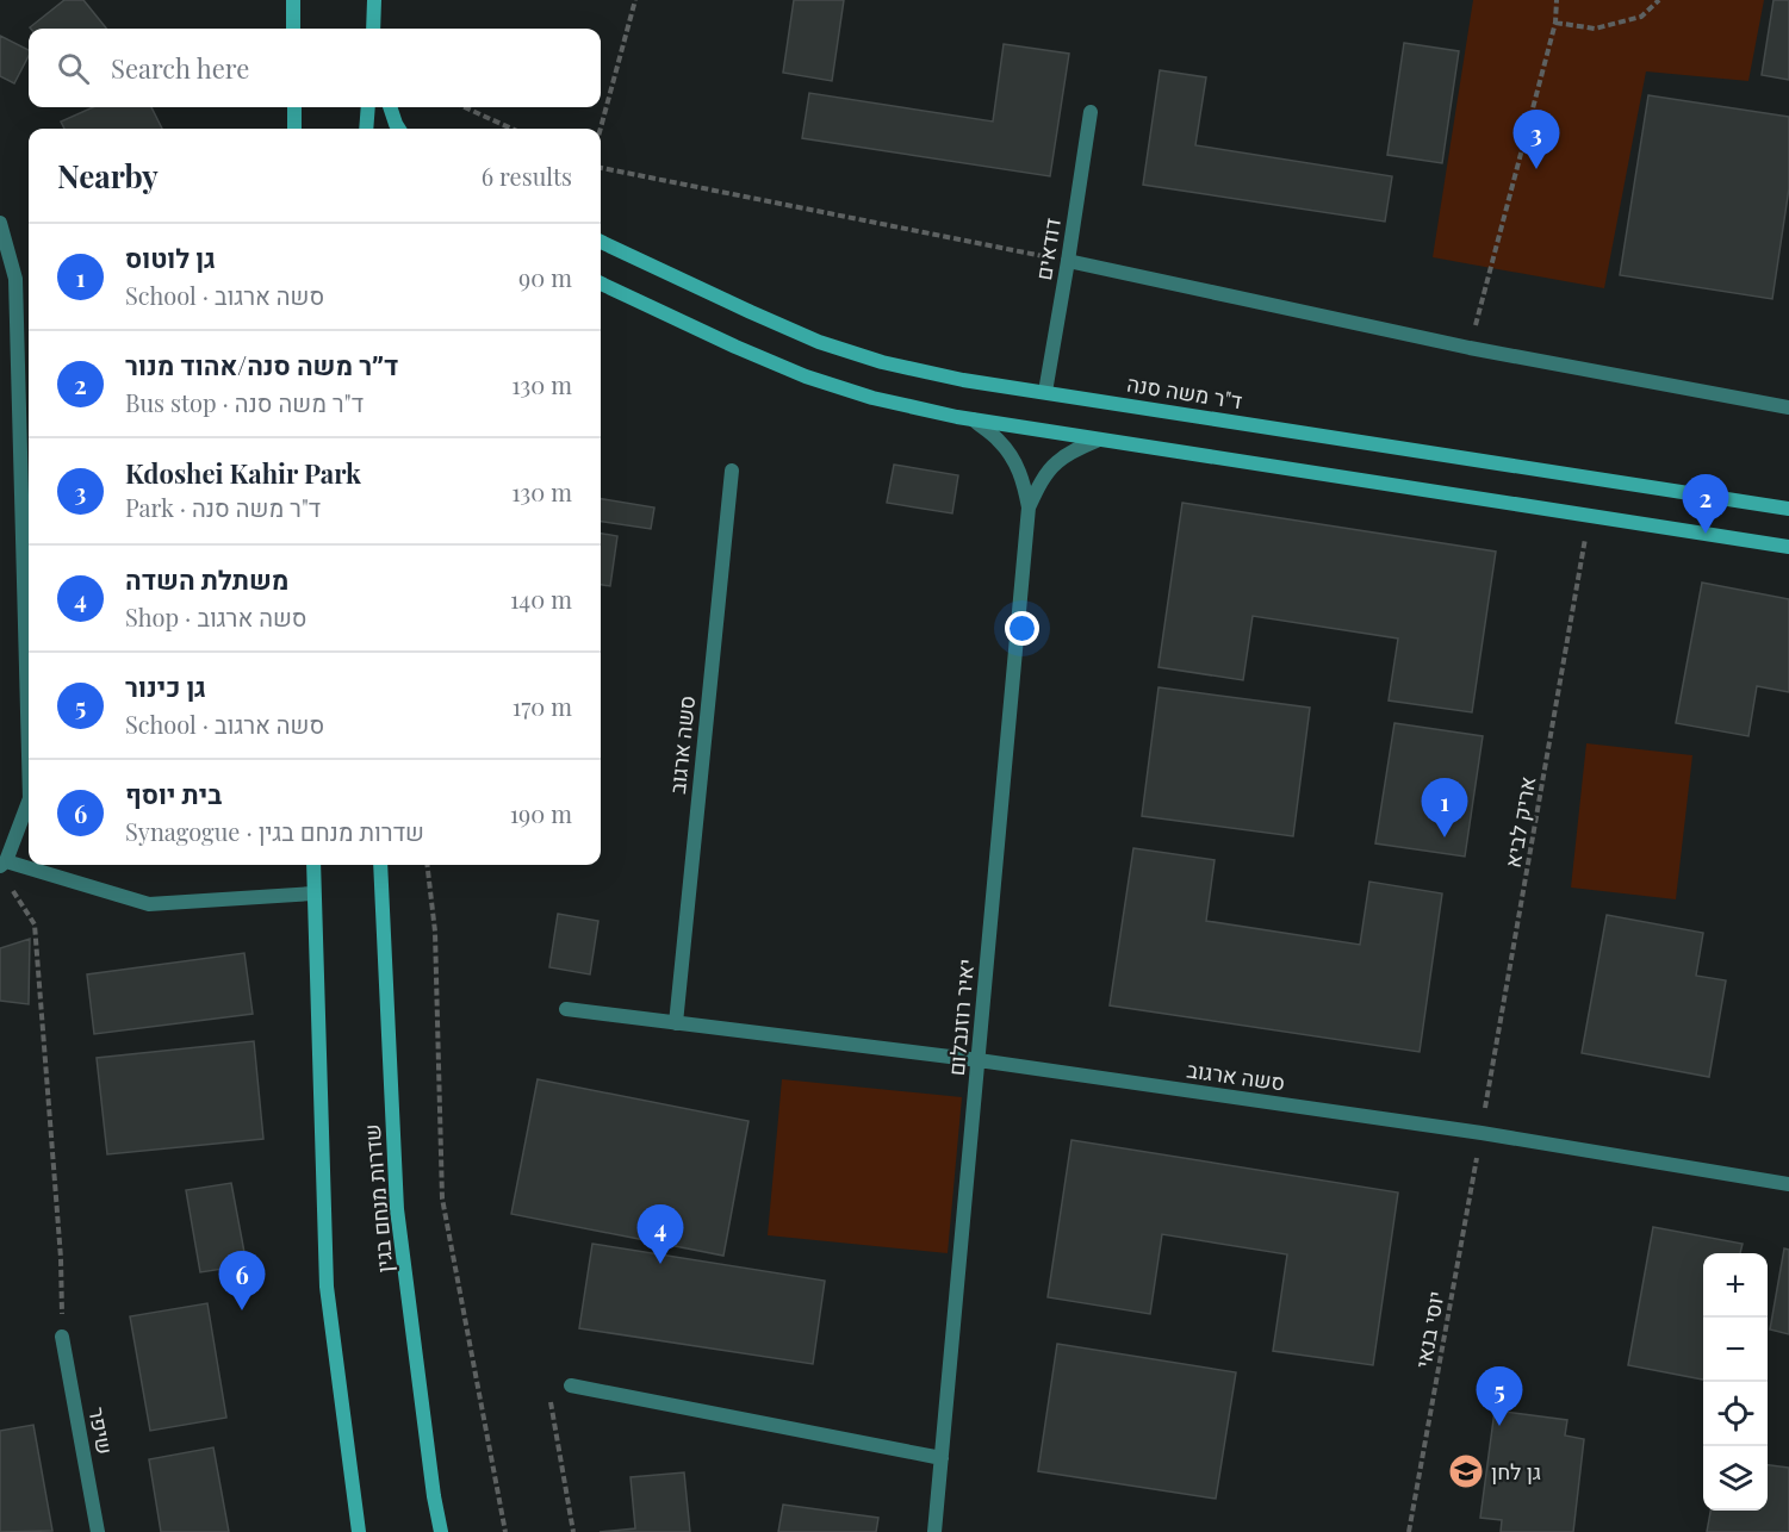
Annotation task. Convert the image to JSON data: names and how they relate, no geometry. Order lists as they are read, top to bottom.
{
  "streets": {
    "street": [
      "דודאים",
      "ד\"ר משה סנה",
      "סשה ארגוב",
      "יאיר רוזנבלום",
      "שדרות מנחם בגין",
      "שיפר"
    ],
    "path": ["אריק לביא", "יוסי בנאי"]
  },
  "crossings": [
    ["דודאים", "ד\"ר משה סנה"],
    ["סשה ארגוב", "אריק לביא"],
    ["סשה ארגוב", "יאיר רוזנבלום"],
    ["סשה ארגוב", "יוסי בנאי"],
    ["אריק לביא", "יוסי בנאי"]
  ],
  "places": {
    "school or university": ["גן לחן"]
  },
  "page": {
    "search": "Search here",
    "pins": [
      "3",
      "2",
      "1",
      "4",
      "6",
      "5"
    ],
    "heading": ["Nearby", "6 results"],
    "list": [
      {
        "mark": "1",
        "name": "גן לוטוס",
        "note": "School · סשה ארגוב",
        "value": "90 m"
      },
      {
        "mark": "2",
        "name": "ד״ר משה סנה/אהוד מנור",
        "note": "Bus stop · ד\"ר משה סנה",
        "value": "130 m"
      },
      {
        "mark": "3",
        "name": "Kdoshei Kahir Park",
        "note": "Park · ד\"ר משה סנה",
        "value": "130 m"
      },
      {
        "mark": "4",
        "name": "משתלת השדה",
        "note": "Shop · סשה ארגוב",
        "value": "140 m"
      },
      {
        "mark": "5",
        "name": "גן כינור",
        "note": "School · סשה ארגוב",
        "value": "170 m"
      },
      {
        "mark": "6",
        "name": "בית יוסף",
        "note": "Synagogue · שדרות מנחם בגין",
        "value": "190 m"
      }
    ],
    "map_buttons": ["+", "−"]
  }
}
